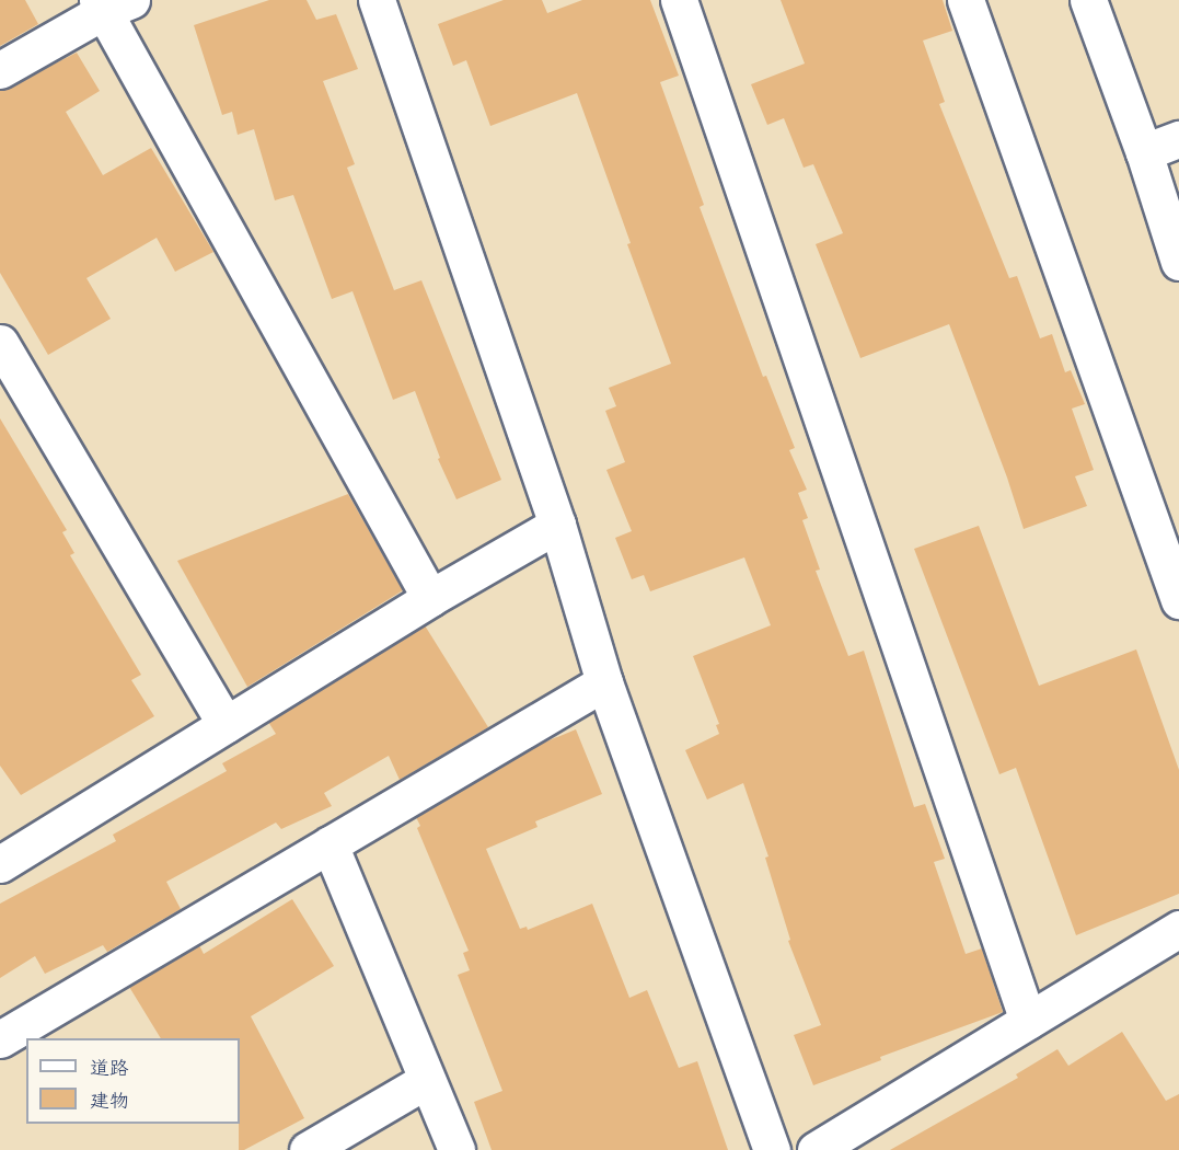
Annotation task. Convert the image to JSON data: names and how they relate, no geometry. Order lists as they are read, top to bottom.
{
  "legend": ["道路", "建物"]
}
